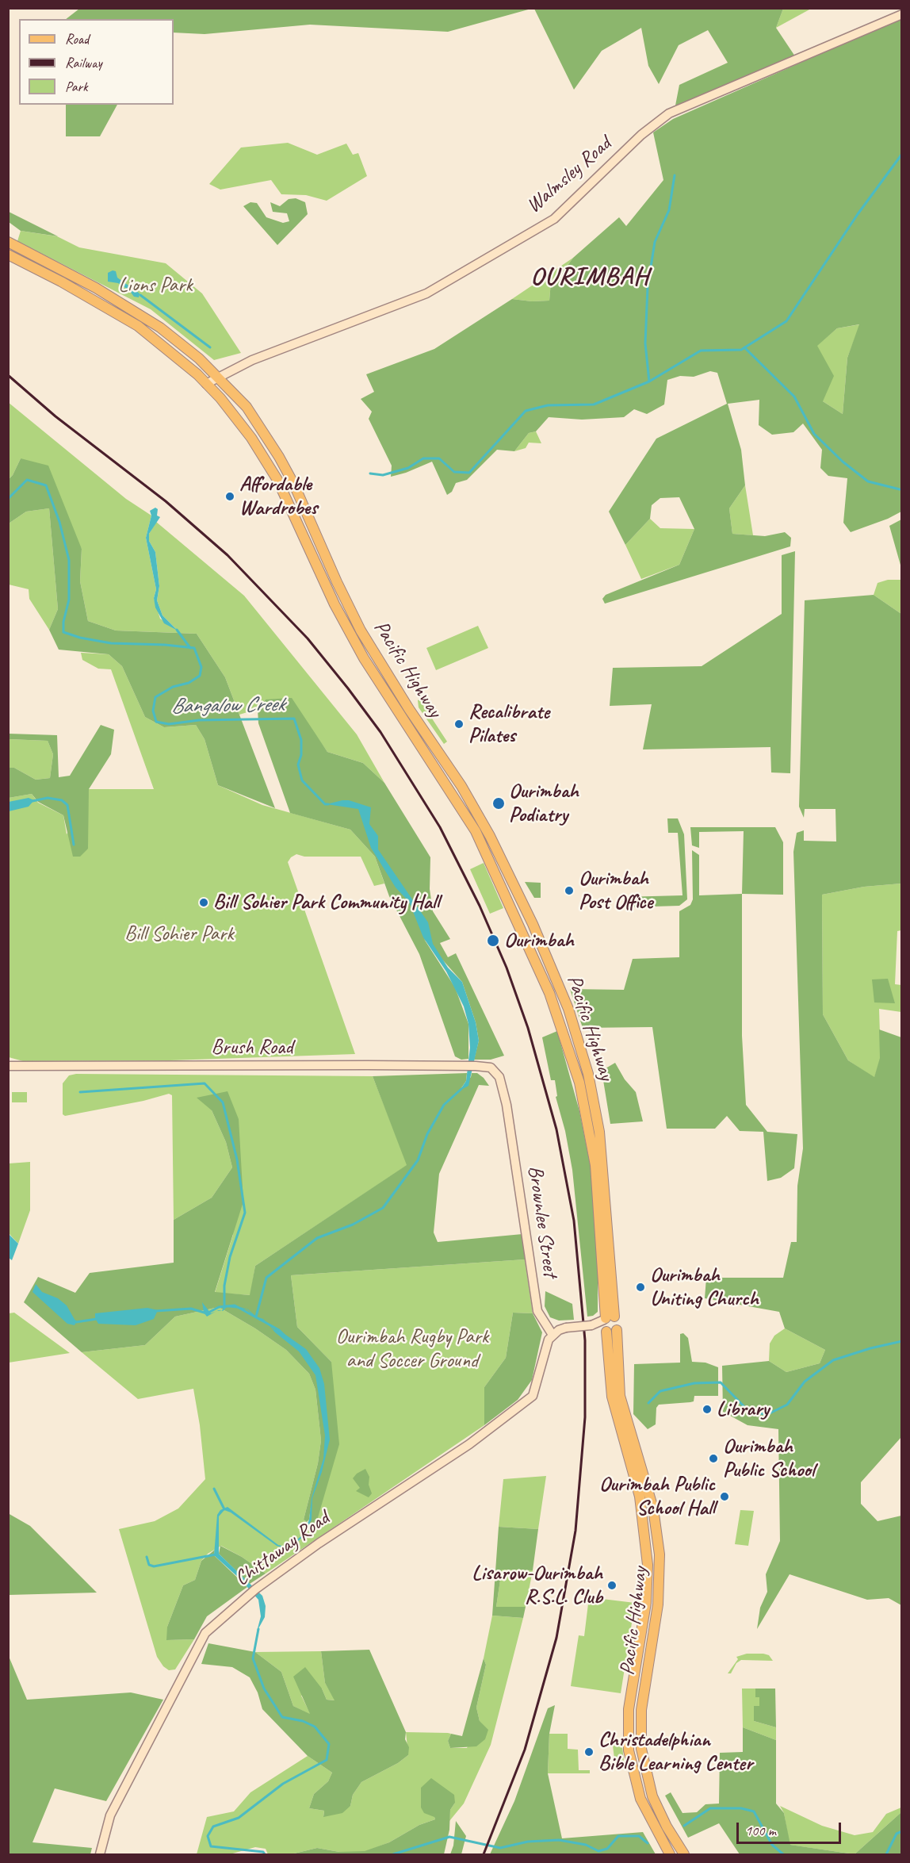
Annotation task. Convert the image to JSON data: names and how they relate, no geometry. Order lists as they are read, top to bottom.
{
  "streets": {
    "main road": ["Pacific Highway"],
    "street": [
      "Walmsley Road",
      "Brush Road",
      "Brownlee Street",
      "Chittaway Road"
    ]
  },
  "crossings": [
    ["Walmsley Road", "Pacific Highway"],
    ["Brush Road", "Brownlee Street"],
    ["Brownlee Street", "Chittaway Road"]
  ],
  "districts": ["OURIMBAH"],
  "water": ["Bangalow Creek"],
  "parks": ["Lions Park", "Bill Sohier Park", "Ourimbah Rugby Park and Soccer Ground"],
  "places": [
    "Affordable Wardrobes",
    "Recalibrate Pilates",
    "Ourimbah Podiatry",
    "Ourimbah Post Office",
    "Bill Sohier Park Community Hall",
    "Ourimbah",
    "Ourimbah Uniting Church",
    "Library",
    "Ourimbah Public School",
    "Ourimbah Public School Hall",
    "Lisarow-Ourimbah R.S.L. Club",
    "Christadelphian Bible Learning Center"
  ],
  "legend": ["Road", "Railway", "Park"],
  "scale_bar": "100 m"
}
